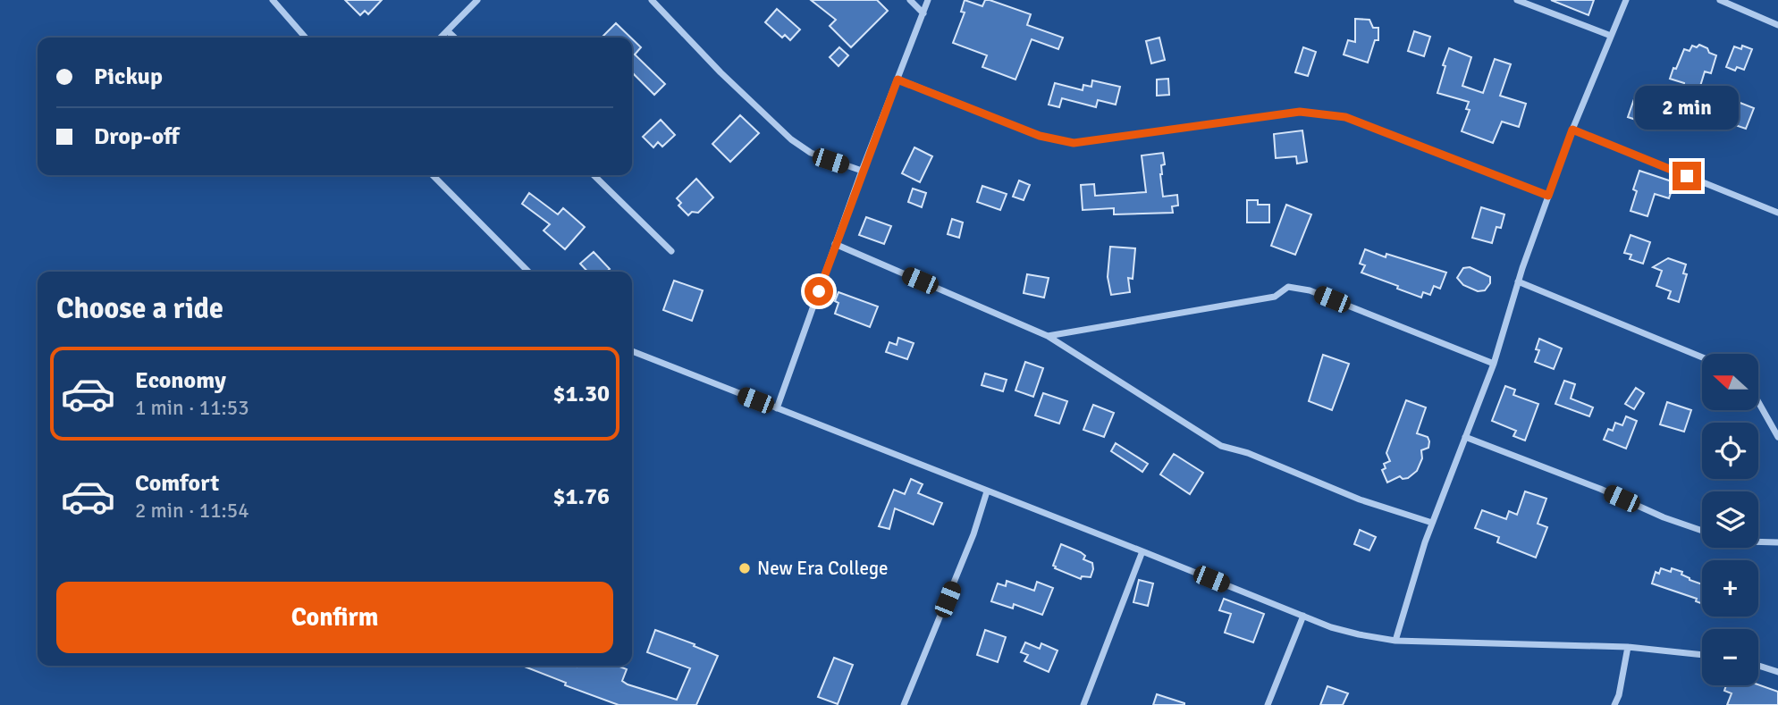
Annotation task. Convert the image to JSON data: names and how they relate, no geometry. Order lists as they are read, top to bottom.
{
  "places": ["New Era College"],
  "north": "left",
  "page": {
    "banner": ["Pickup", "Drop-off"],
    "bubble": "2 min",
    "heading": "Choose a ride",
    "list": [
      {
        "name": "Economy",
        "note": "1 min · 11:53",
        "value": "$1.30"
      },
      {
        "name": "Comfort",
        "note": "2 min · 11:54",
        "value": "$1.76"
      }
    ],
    "map_buttons": ["+", "−"],
    "buttons": "Confirm"
  }
}
